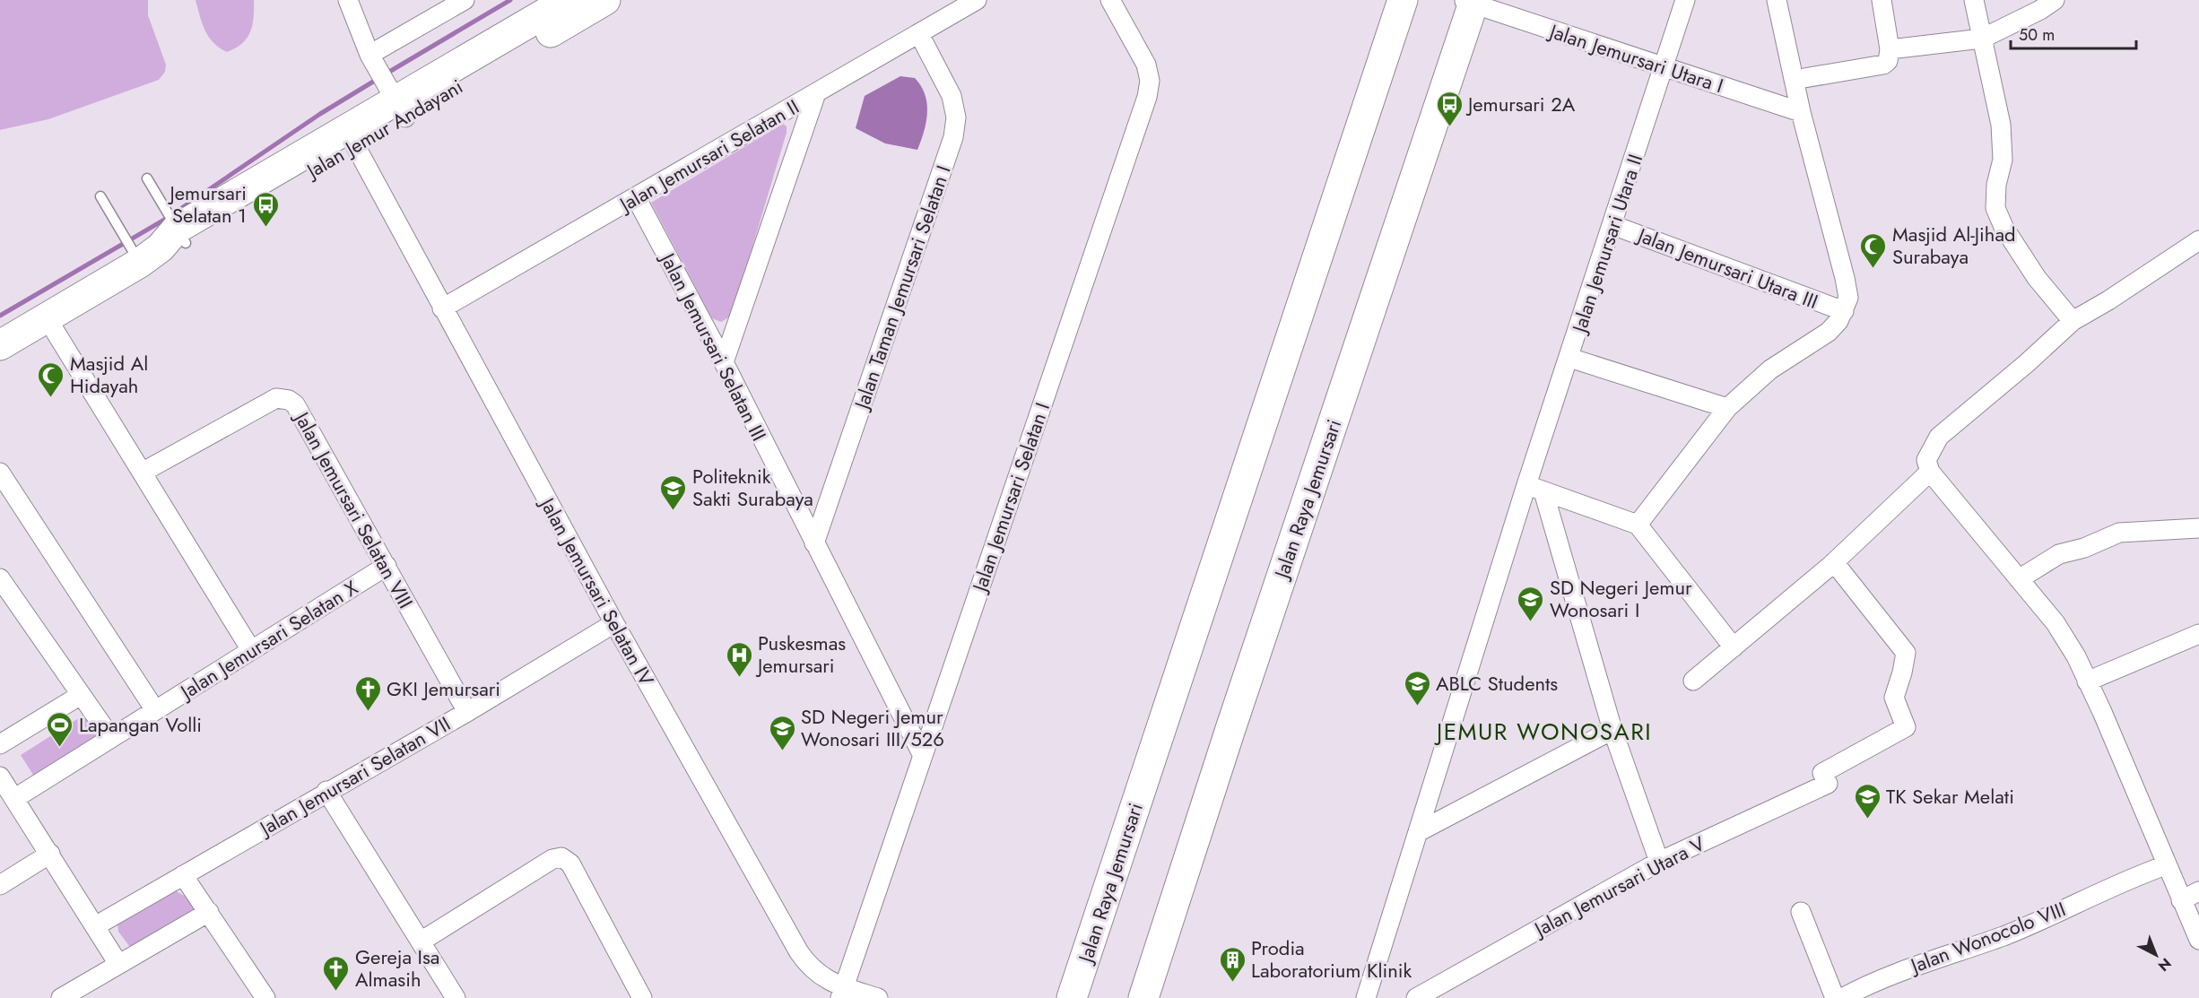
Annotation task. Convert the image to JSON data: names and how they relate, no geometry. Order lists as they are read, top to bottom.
{
  "streets": {
    "main road": ["Jalan Jemur Andayani", "Jalan Raya Jemursari"],
    "street": [
      "Jalan Jemursari Utara I",
      "Jalan Jemursari Selatan II",
      "Jalan Jemursari Utara II",
      "Jalan Jemursari Utara III",
      "Jalan Taman Jemursari Selatan I",
      "Jalan Jemursari Selatan III",
      "Jalan Jemursari Selatan I",
      "Jalan Jemursari Selatan VIII",
      "Jalan Jemursari Selatan IV",
      "Jalan Jemursari Selatan X",
      "Jalan Jemursari Selatan VII",
      "Jalan Jemursari Utara V",
      "Jalan Wonocolo VIII"
    ]
  },
  "crossings": [
    ["Jalan Jemursari Utara I", "Jalan Jemursari Utara II"],
    ["Jalan Jemursari Utara I", "Jalan Raya Jemursari"],
    ["Jalan Jemur Andayani", "Jalan Jemursari Selatan IV"],
    ["Jalan Jemursari Selatan II", "Jalan Taman Jemursari Selatan I"],
    ["Jalan Jemursari Selatan II", "Jalan Jemursari Selatan III"],
    ["Jalan Jemursari Selatan II", "Jalan Jemursari Selatan IV"],
    ["Jalan Jemursari Utara II", "Jalan Jemursari Utara III"],
    ["Jalan Taman Jemursari Selatan I", "Jalan Jemursari Selatan III"],
    ["Jalan Jemursari Selatan III", "Jalan Jemursari Selatan I"],
    ["Jalan Jemursari Selatan I", "Jalan Jemursari Selatan IV"],
    ["Jalan Jemursari Selatan VIII", "Jalan Jemursari Selatan X"],
    ["Jalan Jemursari Selatan VIII", "Jalan Jemursari Selatan VII"],
    ["Jalan Jemursari Selatan IV", "Jalan Jemursari Selatan VII"]
  ],
  "districts": ["JEMUR WONOSARI"],
  "places": {
    "bus stop": ["Jemursari 2A", "Jemursari Selatan 1"],
    "mosque": ["Masjid Al-Jihad Surabaya", "Masjid Al Hidayah"],
    "school or university": [
      "Politeknik Sakti Surabaya",
      "SD Negeri Jemur Wonosari I",
      "ABLC Students",
      "SD Negeri Jemur Wonosari III/526",
      "TK Sekar Melati"
    ],
    "hospital": ["Puskesmas Jemursari"],
    "church": ["GKI Jemursari", "Gereja Isa Almasih"],
    "sports": ["Lapangan Volli"],
    "building": ["Prodia Laboratorium Klinik"]
  },
  "scale_bar": "50 m",
  "north": "bottom right"
}
